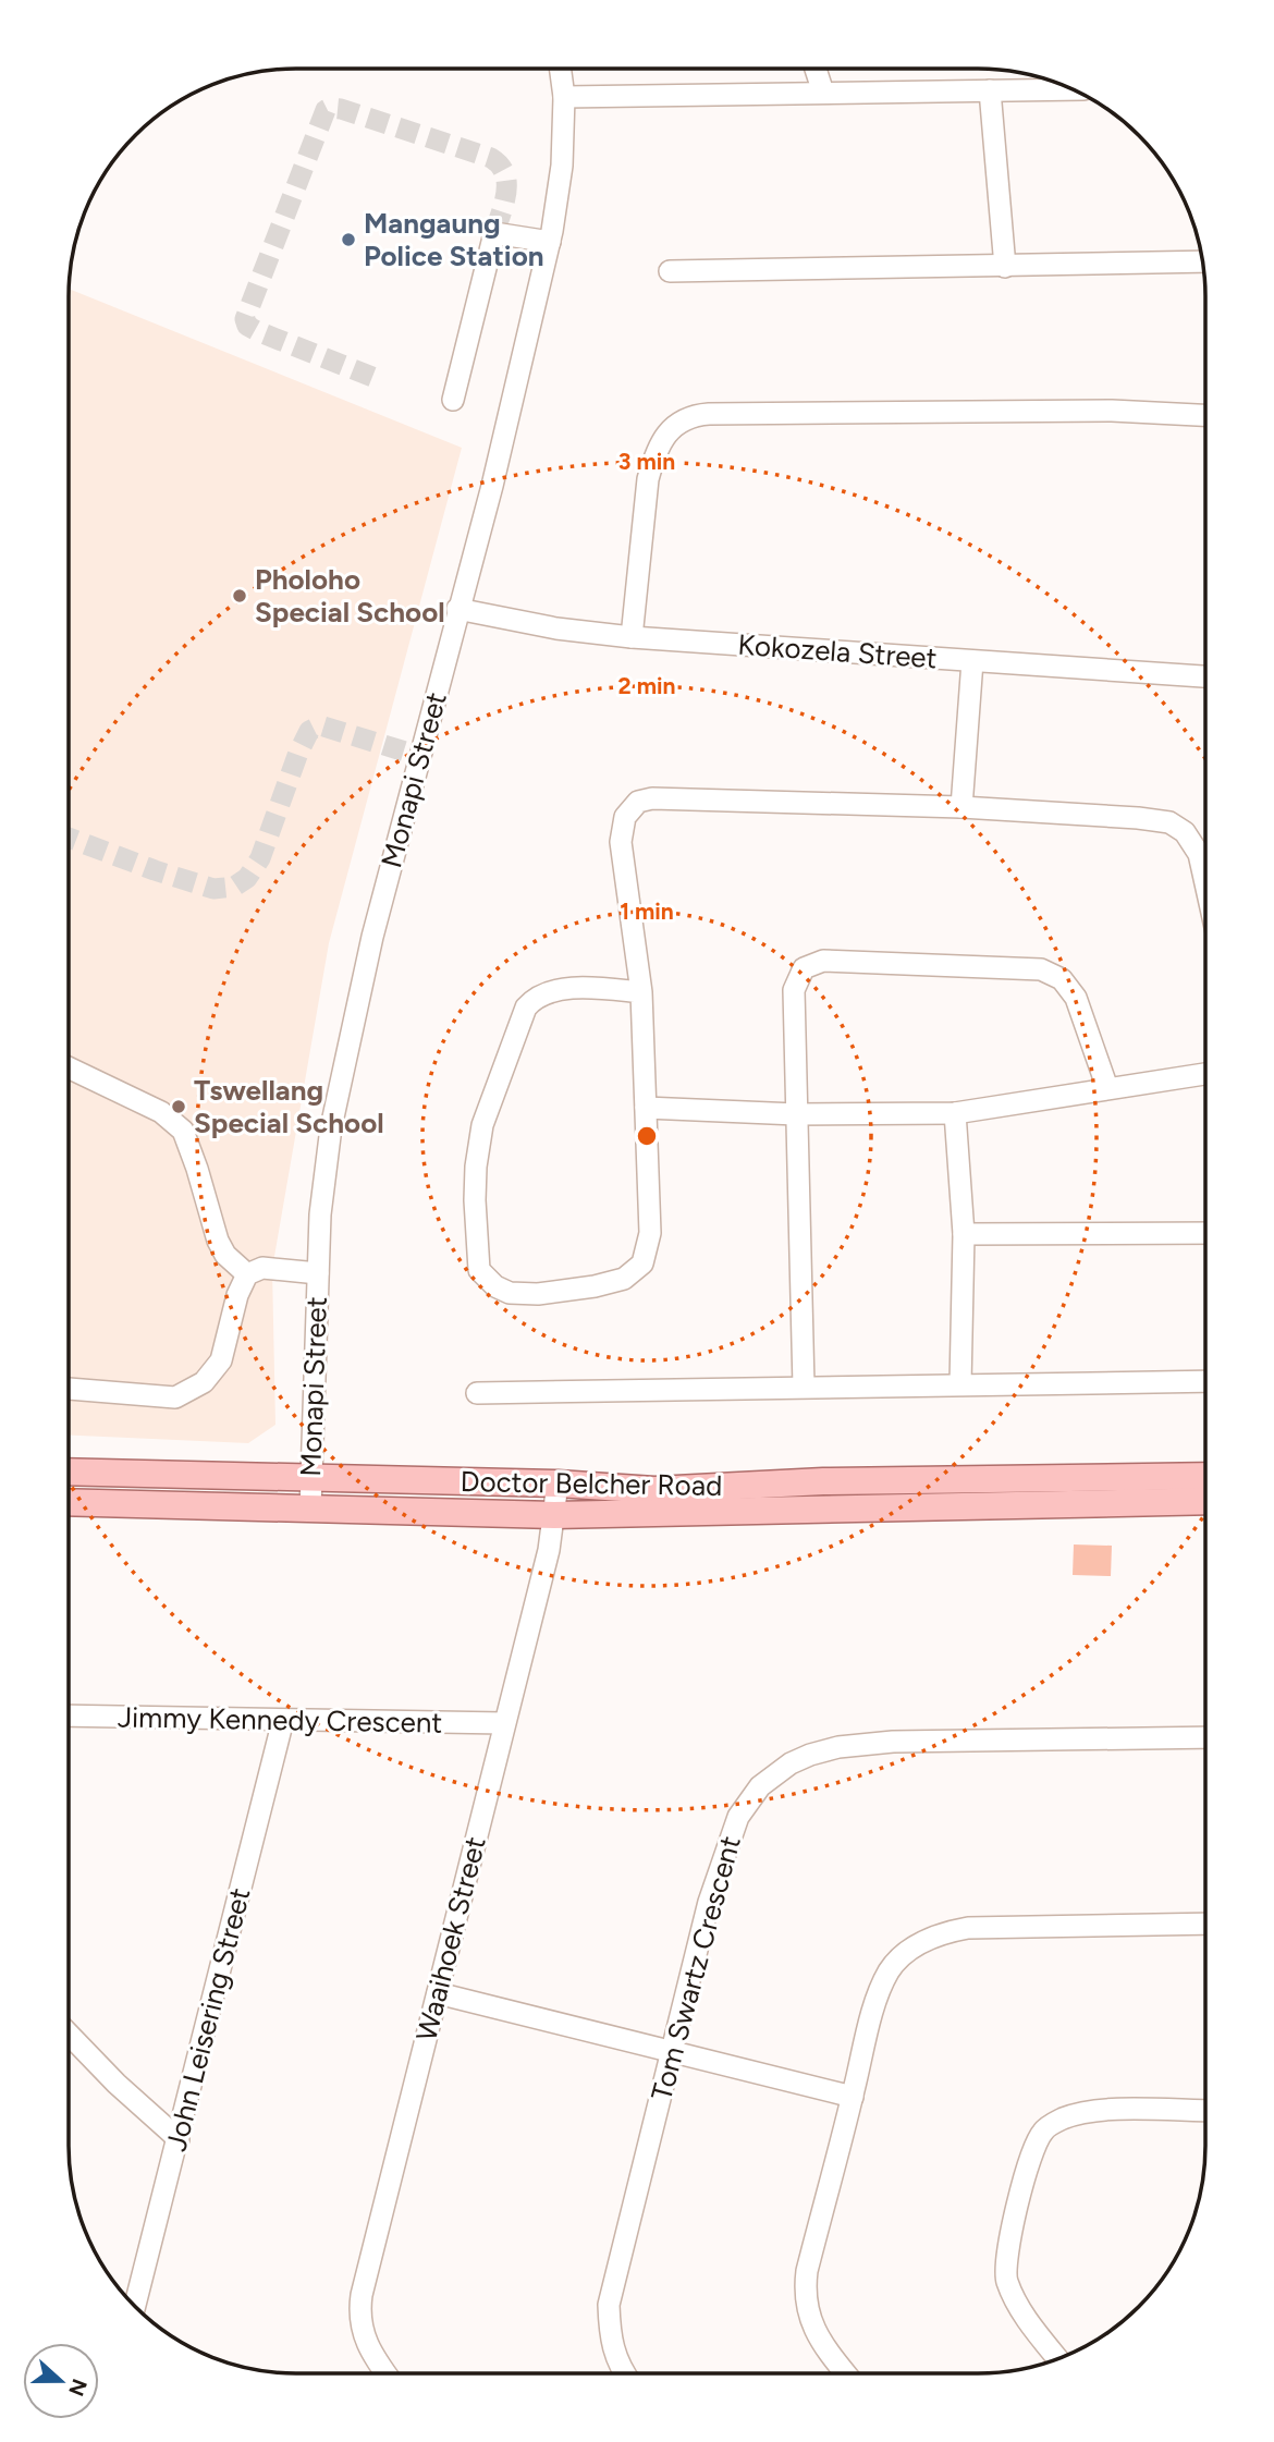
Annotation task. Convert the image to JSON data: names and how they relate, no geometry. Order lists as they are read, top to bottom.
{
  "streets": {
    "main road": ["Doctor Belcher Road"],
    "street": [
      "Kokozela Street",
      "Monapi Street",
      "Jimmy Kennedy Crescent",
      "Waaihoek Street",
      "Tom Swartz Crescent",
      "John Leisering Street"
    ]
  },
  "crossings": [
    ["Kokozela Street", "Monapi Street"],
    ["Monapi Street", "Doctor Belcher Road"],
    ["Doctor Belcher Road", "Waaihoek Street"],
    ["Jimmy Kennedy Crescent", "Waaihoek Street"],
    ["Jimmy Kennedy Crescent", "John Leisering Street"]
  ],
  "places": ["Mangaung Police Station", "Pholoho Special School", "Tswellang Special School"],
  "north": "right",
  "rings": ["3 min", "2 min", "1 min"]
}
